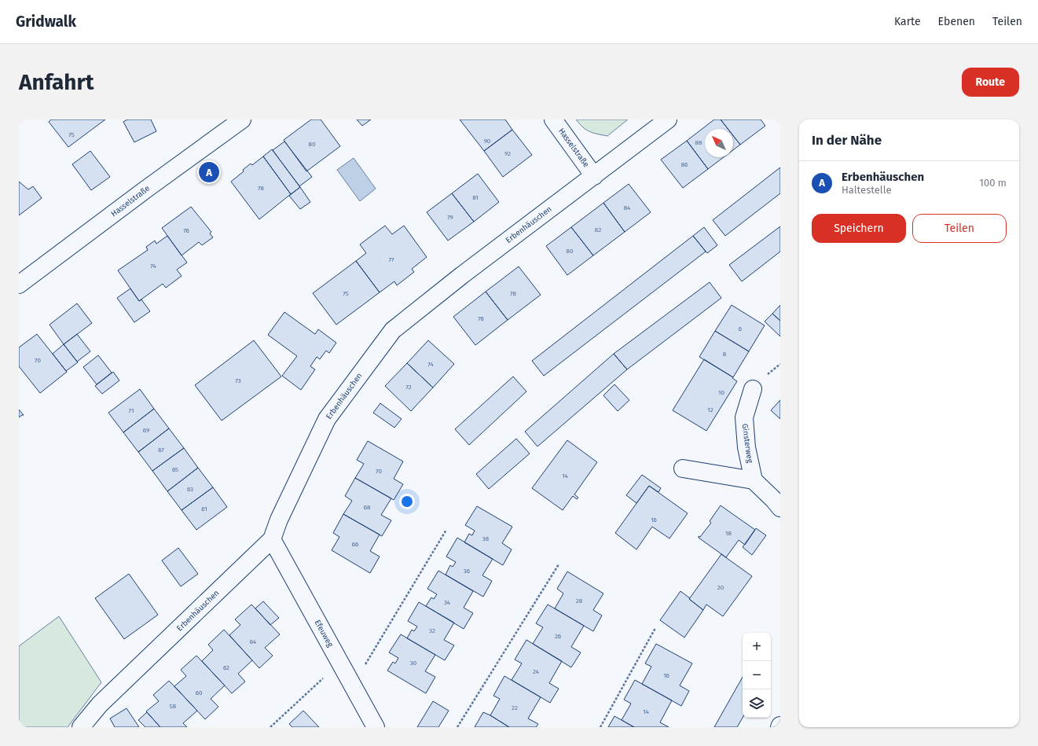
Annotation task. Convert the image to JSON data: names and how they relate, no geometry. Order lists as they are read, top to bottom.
{
  "streets": {
    "street": [
      "Hasselstraße",
      "Erbenhäuschen",
      "Ginsterweg",
      "Efeuweg"
    ]
  },
  "crossings": [
    ["Hasselstraße", "Erbenhäuschen"],
    ["Erbenhäuschen", "Efeuweg"]
  ],
  "house_numbers": [
    "75",
    "90",
    "88",
    "80",
    "92",
    "86",
    "78",
    "81",
    "84",
    "79",
    "82",
    "76",
    "80",
    "77",
    "74",
    "75",
    "78",
    "76",
    "6",
    "8",
    "70",
    "74",
    "73",
    "72",
    "10",
    "12",
    "71",
    "69",
    "67",
    "65",
    "70",
    "14",
    "63",
    "68",
    "61",
    "16",
    "18",
    "38",
    "66",
    "36",
    "20",
    "28",
    "34",
    "32",
    "26",
    "64",
    "30",
    "62",
    "24",
    "16",
    "60",
    "58",
    "22",
    "14"
  ],
  "north": "top left",
  "page": {
    "header": "Gridwalk",
    "nav": ["Karte", "Ebenen", "Teilen"],
    "buttons": [
      "Route",
      ["Speichern", "Teilen"]
    ],
    "title": "Anfahrt",
    "heading": "In der Nähe",
    "pins": "A",
    "list": [
      {
        "mark": "A",
        "name": "Erbenhäuschen",
        "note": "Haltestelle",
        "value": "100 m"
      }
    ],
    "map_buttons": ["+", "−"]
  }
}
